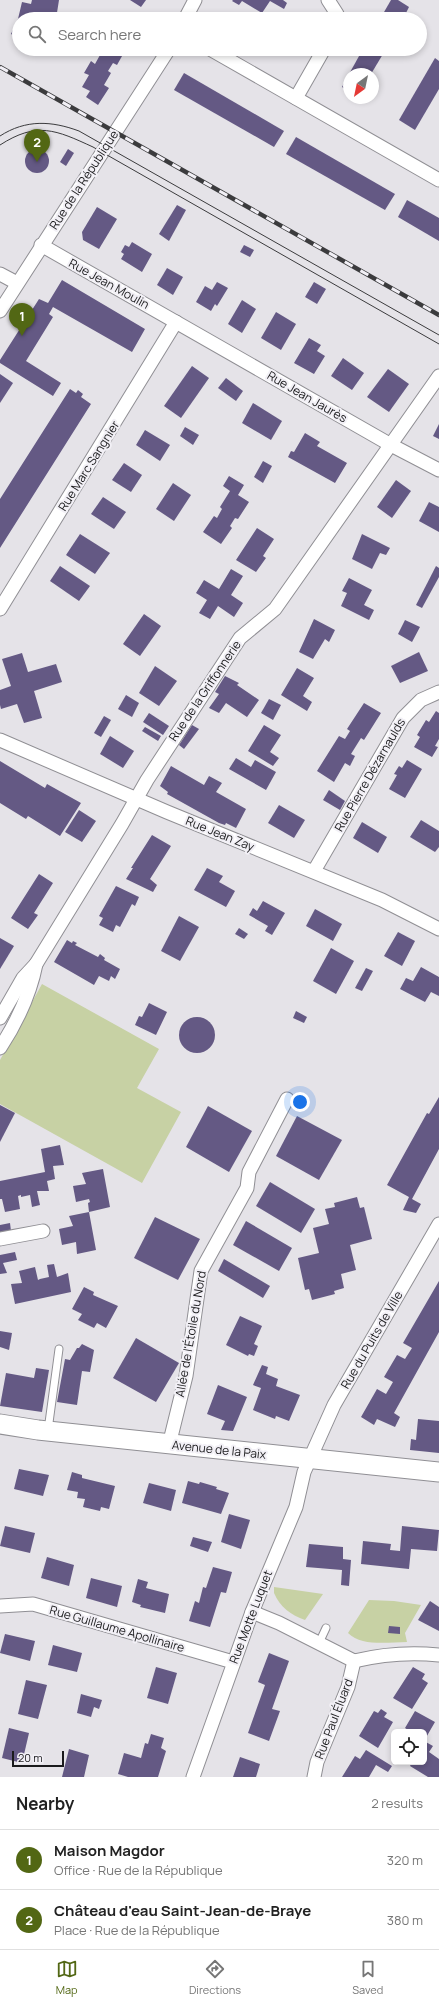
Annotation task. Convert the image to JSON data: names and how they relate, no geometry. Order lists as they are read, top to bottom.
{
  "streets": {
    "main road": ["Avenue de la Paix"],
    "street": [
      "Rue de la République",
      "Rue Jean Moulin",
      "Rue Jean Jaurès",
      "Rue Marc Sangnier",
      "Rue de la Griffonnerie",
      "Rue Pierre Dézarnaulds",
      "Rue Jean Zay",
      "Allée de l'Étoile du Nord",
      "Rue du Puits de Ville",
      "Rue Motte Luquet",
      "Rue Guillaume Apollinaire",
      "Rue Paul Éluard"
    ]
  },
  "crossings": [
    ["Rue de la République", "Rue Jean Moulin"],
    ["Rue Jean Moulin", "Rue Jean Jaurès"],
    ["Rue Jean Moulin", "Rue Marc Sangnier"],
    ["Rue Jean Jaurès", "Rue Marc Sangnier"],
    ["Rue Jean Jaurès", "Rue de la Griffonnerie"],
    ["Rue de la Griffonnerie", "Rue Jean Zay"],
    ["Rue Pierre Dézarnaulds", "Rue Jean Zay"],
    ["Allée de l'Étoile du Nord", "Avenue de la Paix"],
    ["Rue du Puits de Ville", "Avenue de la Paix"],
    ["Rue du Puits de Ville", "Rue Motte Luquet"],
    ["Avenue de la Paix", "Rue Motte Luquet"],
    ["Rue Motte Luquet", "Rue Guillaume Apollinaire"]
  ],
  "scale_bar": "20 m",
  "north": "bottom left",
  "page": {
    "search": "Search here",
    "pins": ["2", "1"],
    "scale": "20 m",
    "heading": ["Nearby", "2 results"],
    "list": [
      {
        "mark": "1",
        "name": "Maison Magdor",
        "note": "Office · Rue de la République",
        "value": "320 m"
      },
      {
        "mark": "2",
        "name": "Château d'eau Saint-Jean-de-Braye",
        "note": "Place · Rue de la République",
        "value": "380 m"
      }
    ],
    "nav": ["Map", "Directions", "Saved"]
  }
}
